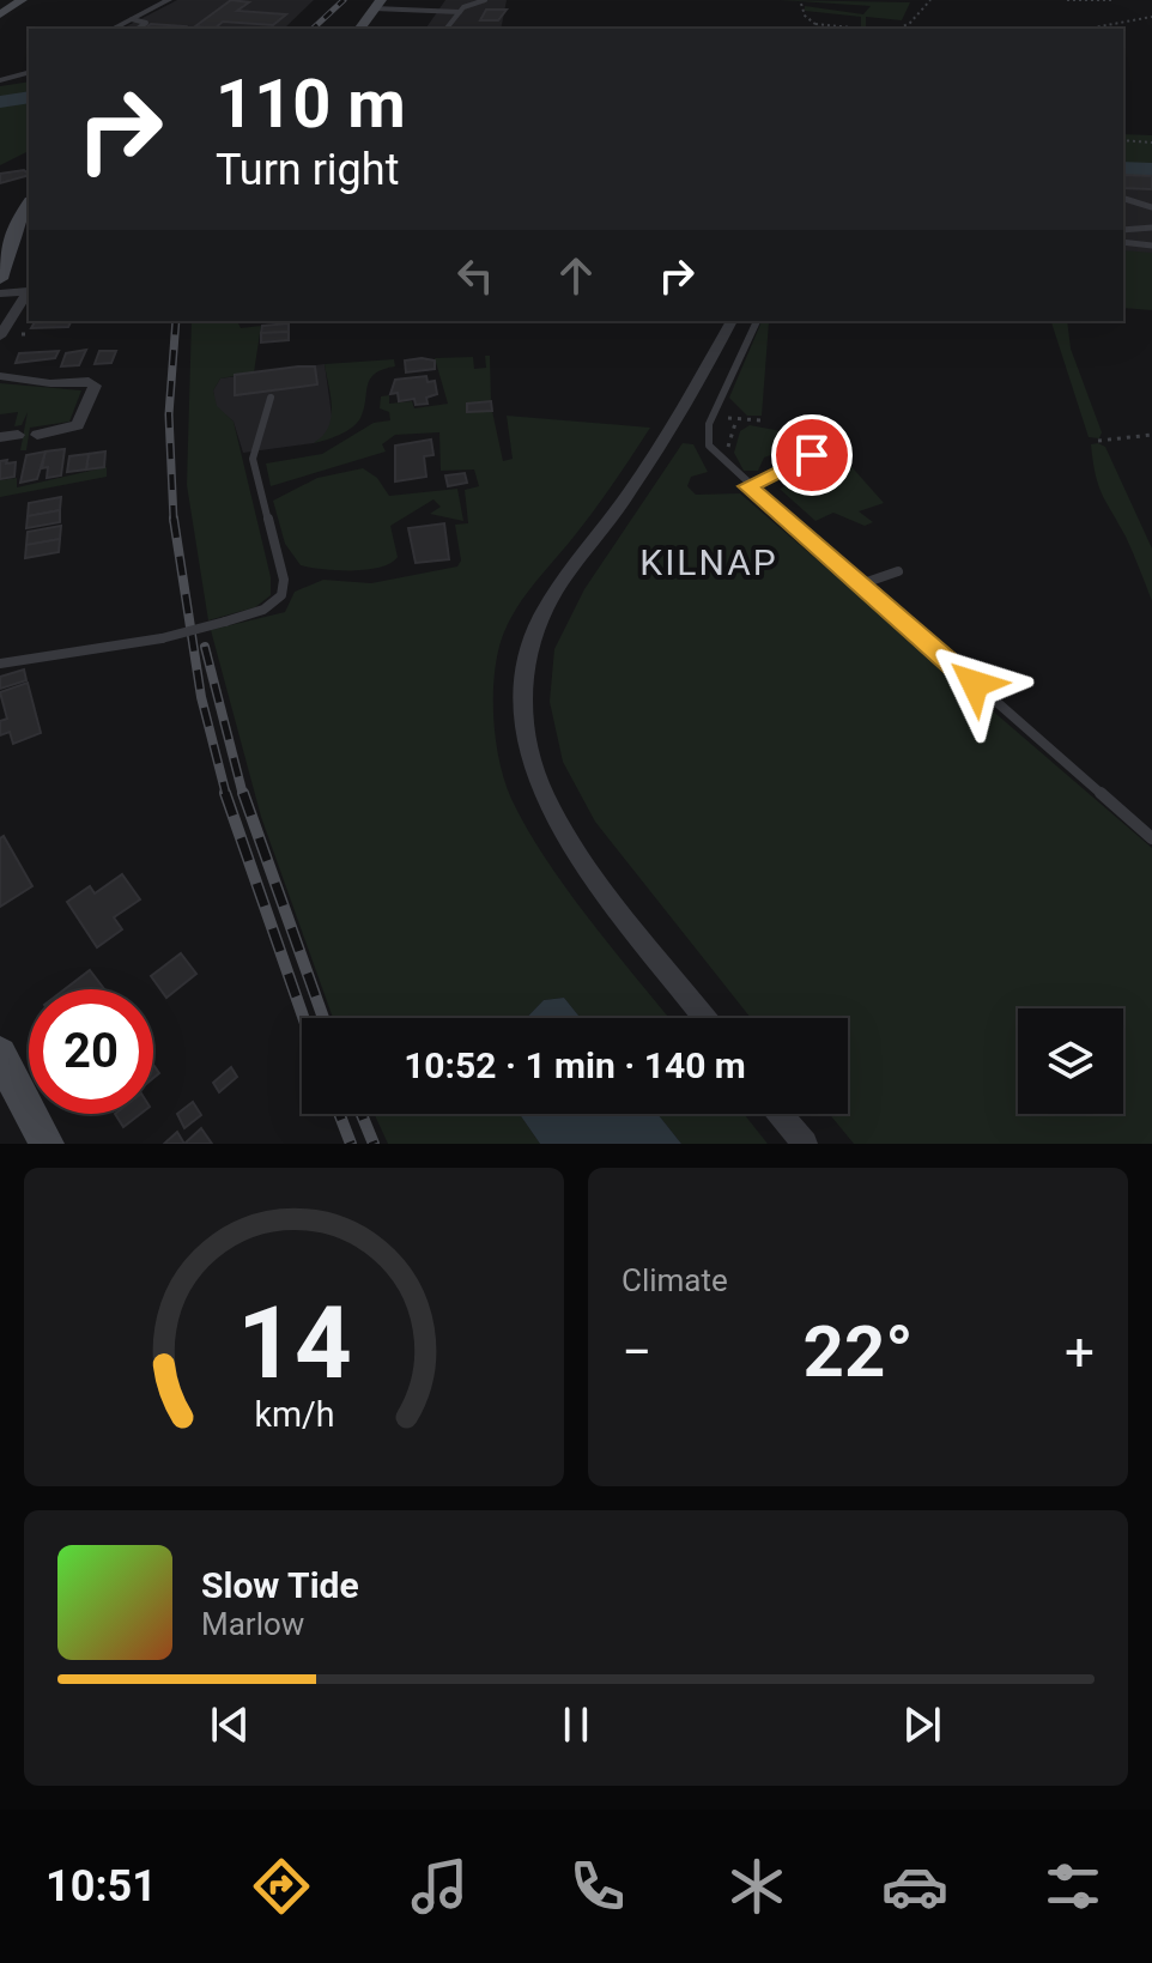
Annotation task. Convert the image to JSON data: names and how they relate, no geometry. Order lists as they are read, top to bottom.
{
  "districts": ["KILNAP"],
  "page": {
    "turn": ["110 m", "Turn right"],
    "limit": "20",
    "trip": "10:52 · 1 min · 140 m",
    "tile": "Climate",
    "heat": ["−", "22°", "+"],
    "song": ["Slow Tide", "Marlow"],
    "tabs": "10:51",
    "gauge": ["14", "km/h"]
  }
}
